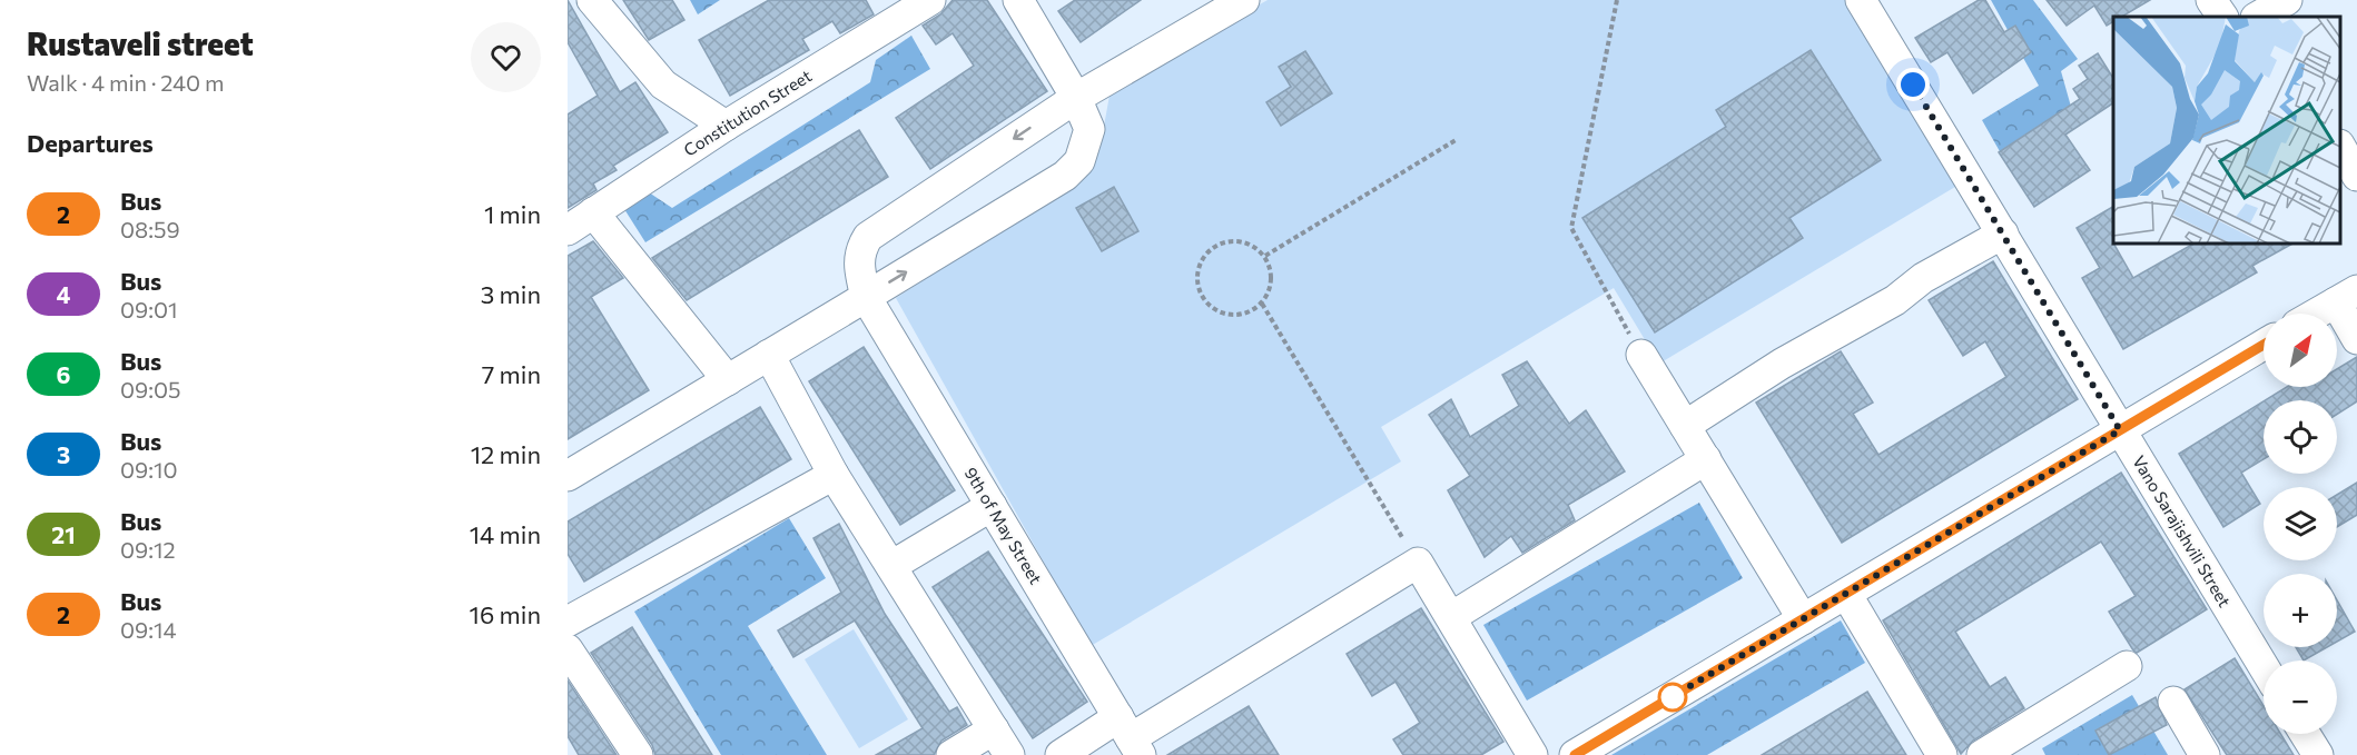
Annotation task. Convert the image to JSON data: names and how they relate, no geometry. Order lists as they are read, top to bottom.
{
  "streets": {
    "street": ["Constitution Street", "9th of May Street", "Vano Sarajishvili Street"]
  },
  "lines": ["bus line 2"],
  "north": "top right",
  "page": {
    "heading": [
      ["Rustaveli street", "Walk · 4 min · 240 m"],
      "Departures"
    ],
    "list": [
      {
        "mark": "2",
        "name": "Bus",
        "note": "08:59",
        "value": "1 min"
      },
      {
        "mark": "4",
        "name": "Bus",
        "note": "09:01",
        "value": "3 min"
      },
      {
        "mark": "6",
        "name": "Bus",
        "note": "09:05",
        "value": "7 min"
      },
      {
        "mark": "3",
        "name": "Bus",
        "note": "09:10",
        "value": "12 min"
      },
      {
        "mark": "21",
        "name": "Bus",
        "note": "09:12",
        "value": "14 min"
      },
      {
        "mark": "2",
        "name": "Bus",
        "note": "09:14",
        "value": "16 min"
      }
    ],
    "map_buttons": ["+", "−"]
  }
}
